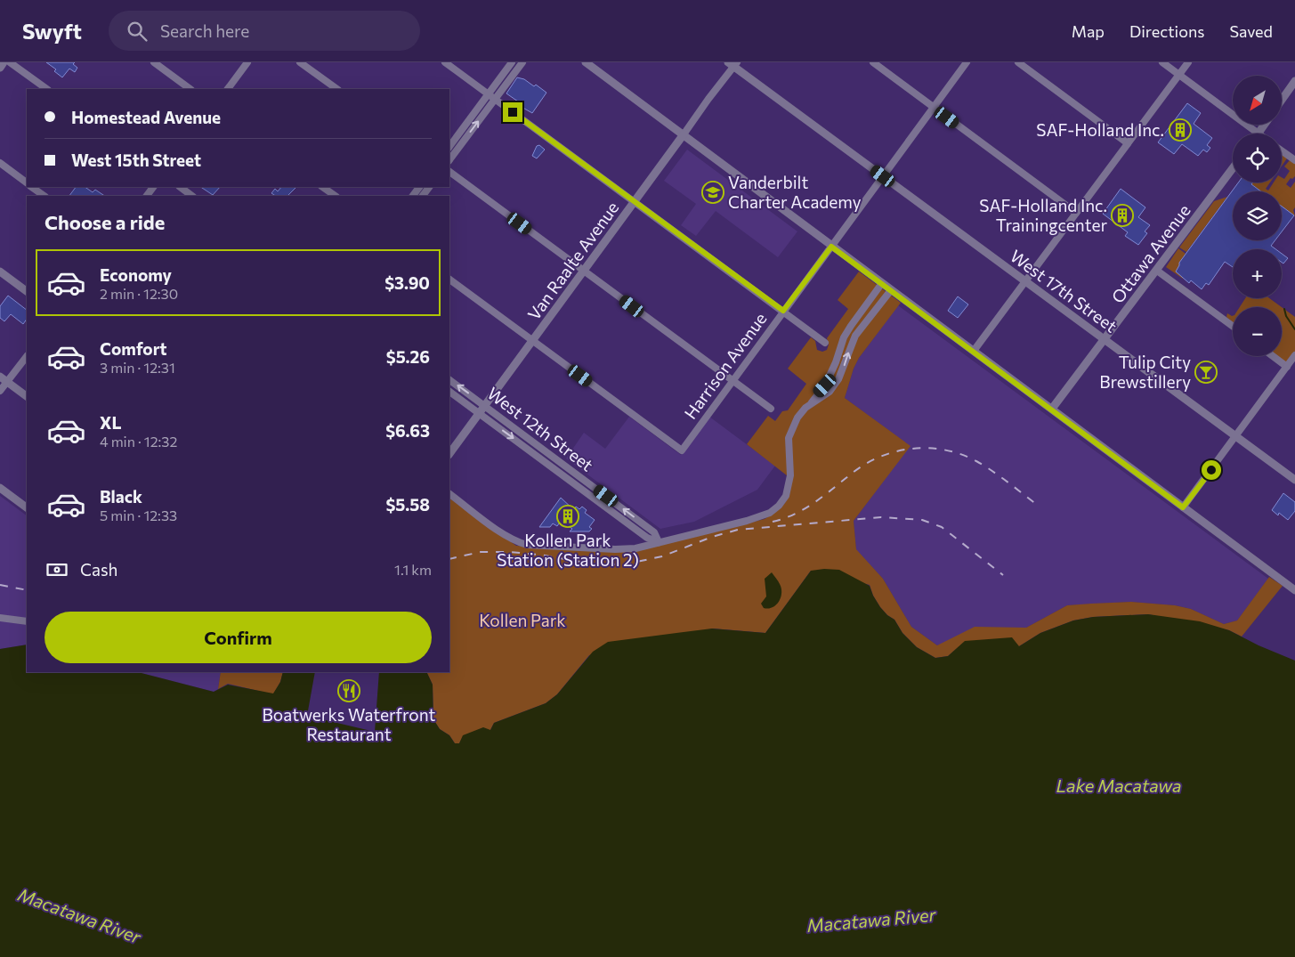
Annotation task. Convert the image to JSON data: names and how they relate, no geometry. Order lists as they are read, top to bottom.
{
  "streets": {
    "street": [
      "Ottawa Avenue",
      "Van Raalte Avenue",
      "West 17th Street",
      "Harrison Avenue",
      "West 12th Street"
    ]
  },
  "crossings": [
    ["Ottawa Avenue", "West 17th Street"],
    ["Van Raalte Avenue", "West 17th Street"],
    ["Van Raalte Avenue", "Harrison Avenue"],
    ["Van Raalte Avenue", "West 12th Street"],
    ["West 17th Street", "Harrison Avenue"]
  ],
  "water": ["Lake Macatawa", "Macatawa River"],
  "parks": ["Kollen Park"],
  "places": {
    "building": ["SAF-Holland Inc.", "SAF-Holland Inc. Trainingcenter", "Kollen Park Station (Station 2)"],
    "school or university": ["Vanderbilt Charter Academy"],
    "bar": ["Tulip City Brewstillery"],
    "restaurant": ["Boatwerks Waterfront Restaurant"]
  },
  "north": "bottom left",
  "page": {
    "header": "Swyft",
    "search": "Search here",
    "nav": ["Map", "Directions", "Saved"],
    "map_buttons": ["+", "−"],
    "banner": ["Homestead Avenue", "West 15th Street"],
    "heading": "Choose a ride",
    "list": [
      {
        "name": "Economy",
        "note": "2 min · 12:30",
        "value": "$3.90"
      },
      {
        "name": "Comfort",
        "note": "3 min · 12:31",
        "value": "$5.26"
      },
      {
        "name": "XL",
        "note": "4 min · 12:32",
        "value": "$6.63"
      },
      {
        "name": "Black",
        "note": "5 min · 12:33",
        "value": "$5.58"
      }
    ],
    "pay": ["Cash", "1.1 km"],
    "buttons": "Confirm"
  }
}
